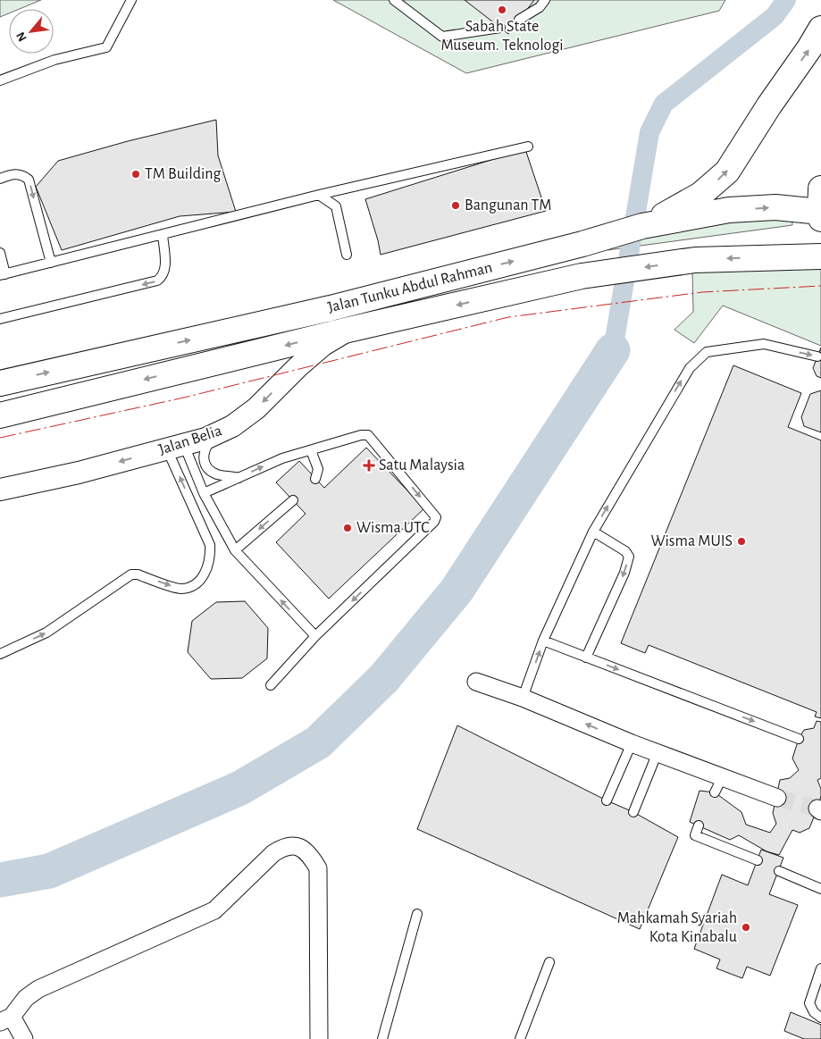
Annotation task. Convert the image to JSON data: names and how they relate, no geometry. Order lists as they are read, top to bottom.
{
  "streets": {
    "main road": ["Jalan Tunku Abdul Rahman"],
    "street": ["Jalan Belia"]
  },
  "crossings": [
    ["Jalan Tunku Abdul Rahman", "Jalan Belia"]
  ],
  "one_way": ["Jalan Belia"],
  "places": {
    "other": [
      "Sabah State Museum. Teknologi",
      "TM Building",
      "Bangunan TM",
      "Wisma UTC",
      "Wisma MUIS",
      "Mahkamah Syariah Kota Kinabalu"
    ],
    "health": ["Satu Malaysia"]
  },
  "north": "bottom left"
}
